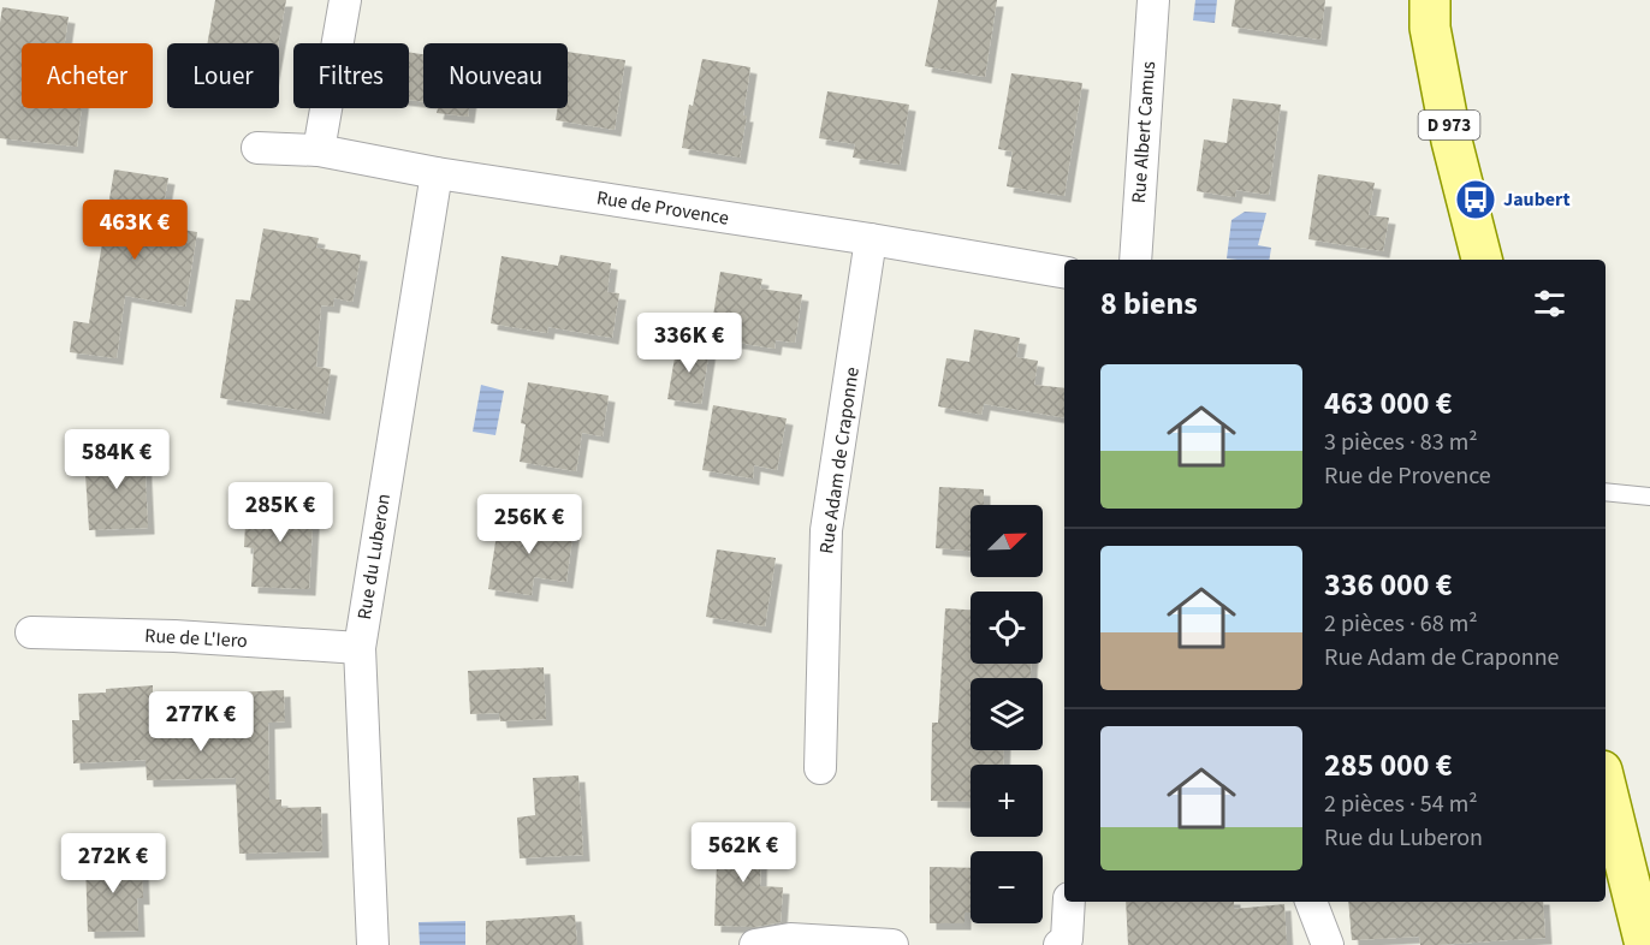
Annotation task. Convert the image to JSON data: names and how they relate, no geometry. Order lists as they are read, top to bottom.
{
  "streets": {
    "main road": ["D 973"],
    "street": [
      "Rue Albert Camus",
      "Rue de Provence",
      "Rue Adam de Craponne",
      "Rue du Luberon",
      "Rue de L'Iero"
    ]
  },
  "crossings": [
    ["Rue de Provence", "Rue Adam de Craponne"],
    ["Rue de Provence", "Rue du Luberon"],
    ["Rue du Luberon", "Rue de L'Iero"]
  ],
  "places": {
    "bus stop": ["Jaubert"]
  },
  "north": "top right",
  "page": {
    "chip": [
      "Acheter",
      "Louer",
      "Filtres",
      "Nouveau"
    ],
    "price": [
      "463K €",
      "336K €",
      "584K €",
      "285K €",
      "256K €",
      "277K €",
      "562K €",
      "272K €"
    ],
    "heading": "8 biens",
    "list": [
      {
        "name": "463 000 €",
        "note": "3 pièces · 83 m² · Rue de Provence"
      },
      {
        "name": "336 000 €",
        "note": "2 pièces · 68 m² · Rue Adam de Craponne"
      },
      {
        "name": "285 000 €",
        "note": "2 pièces · 54 m² · Rue du Luberon"
      }
    ],
    "map_buttons": ["+", "−"]
  }
}
